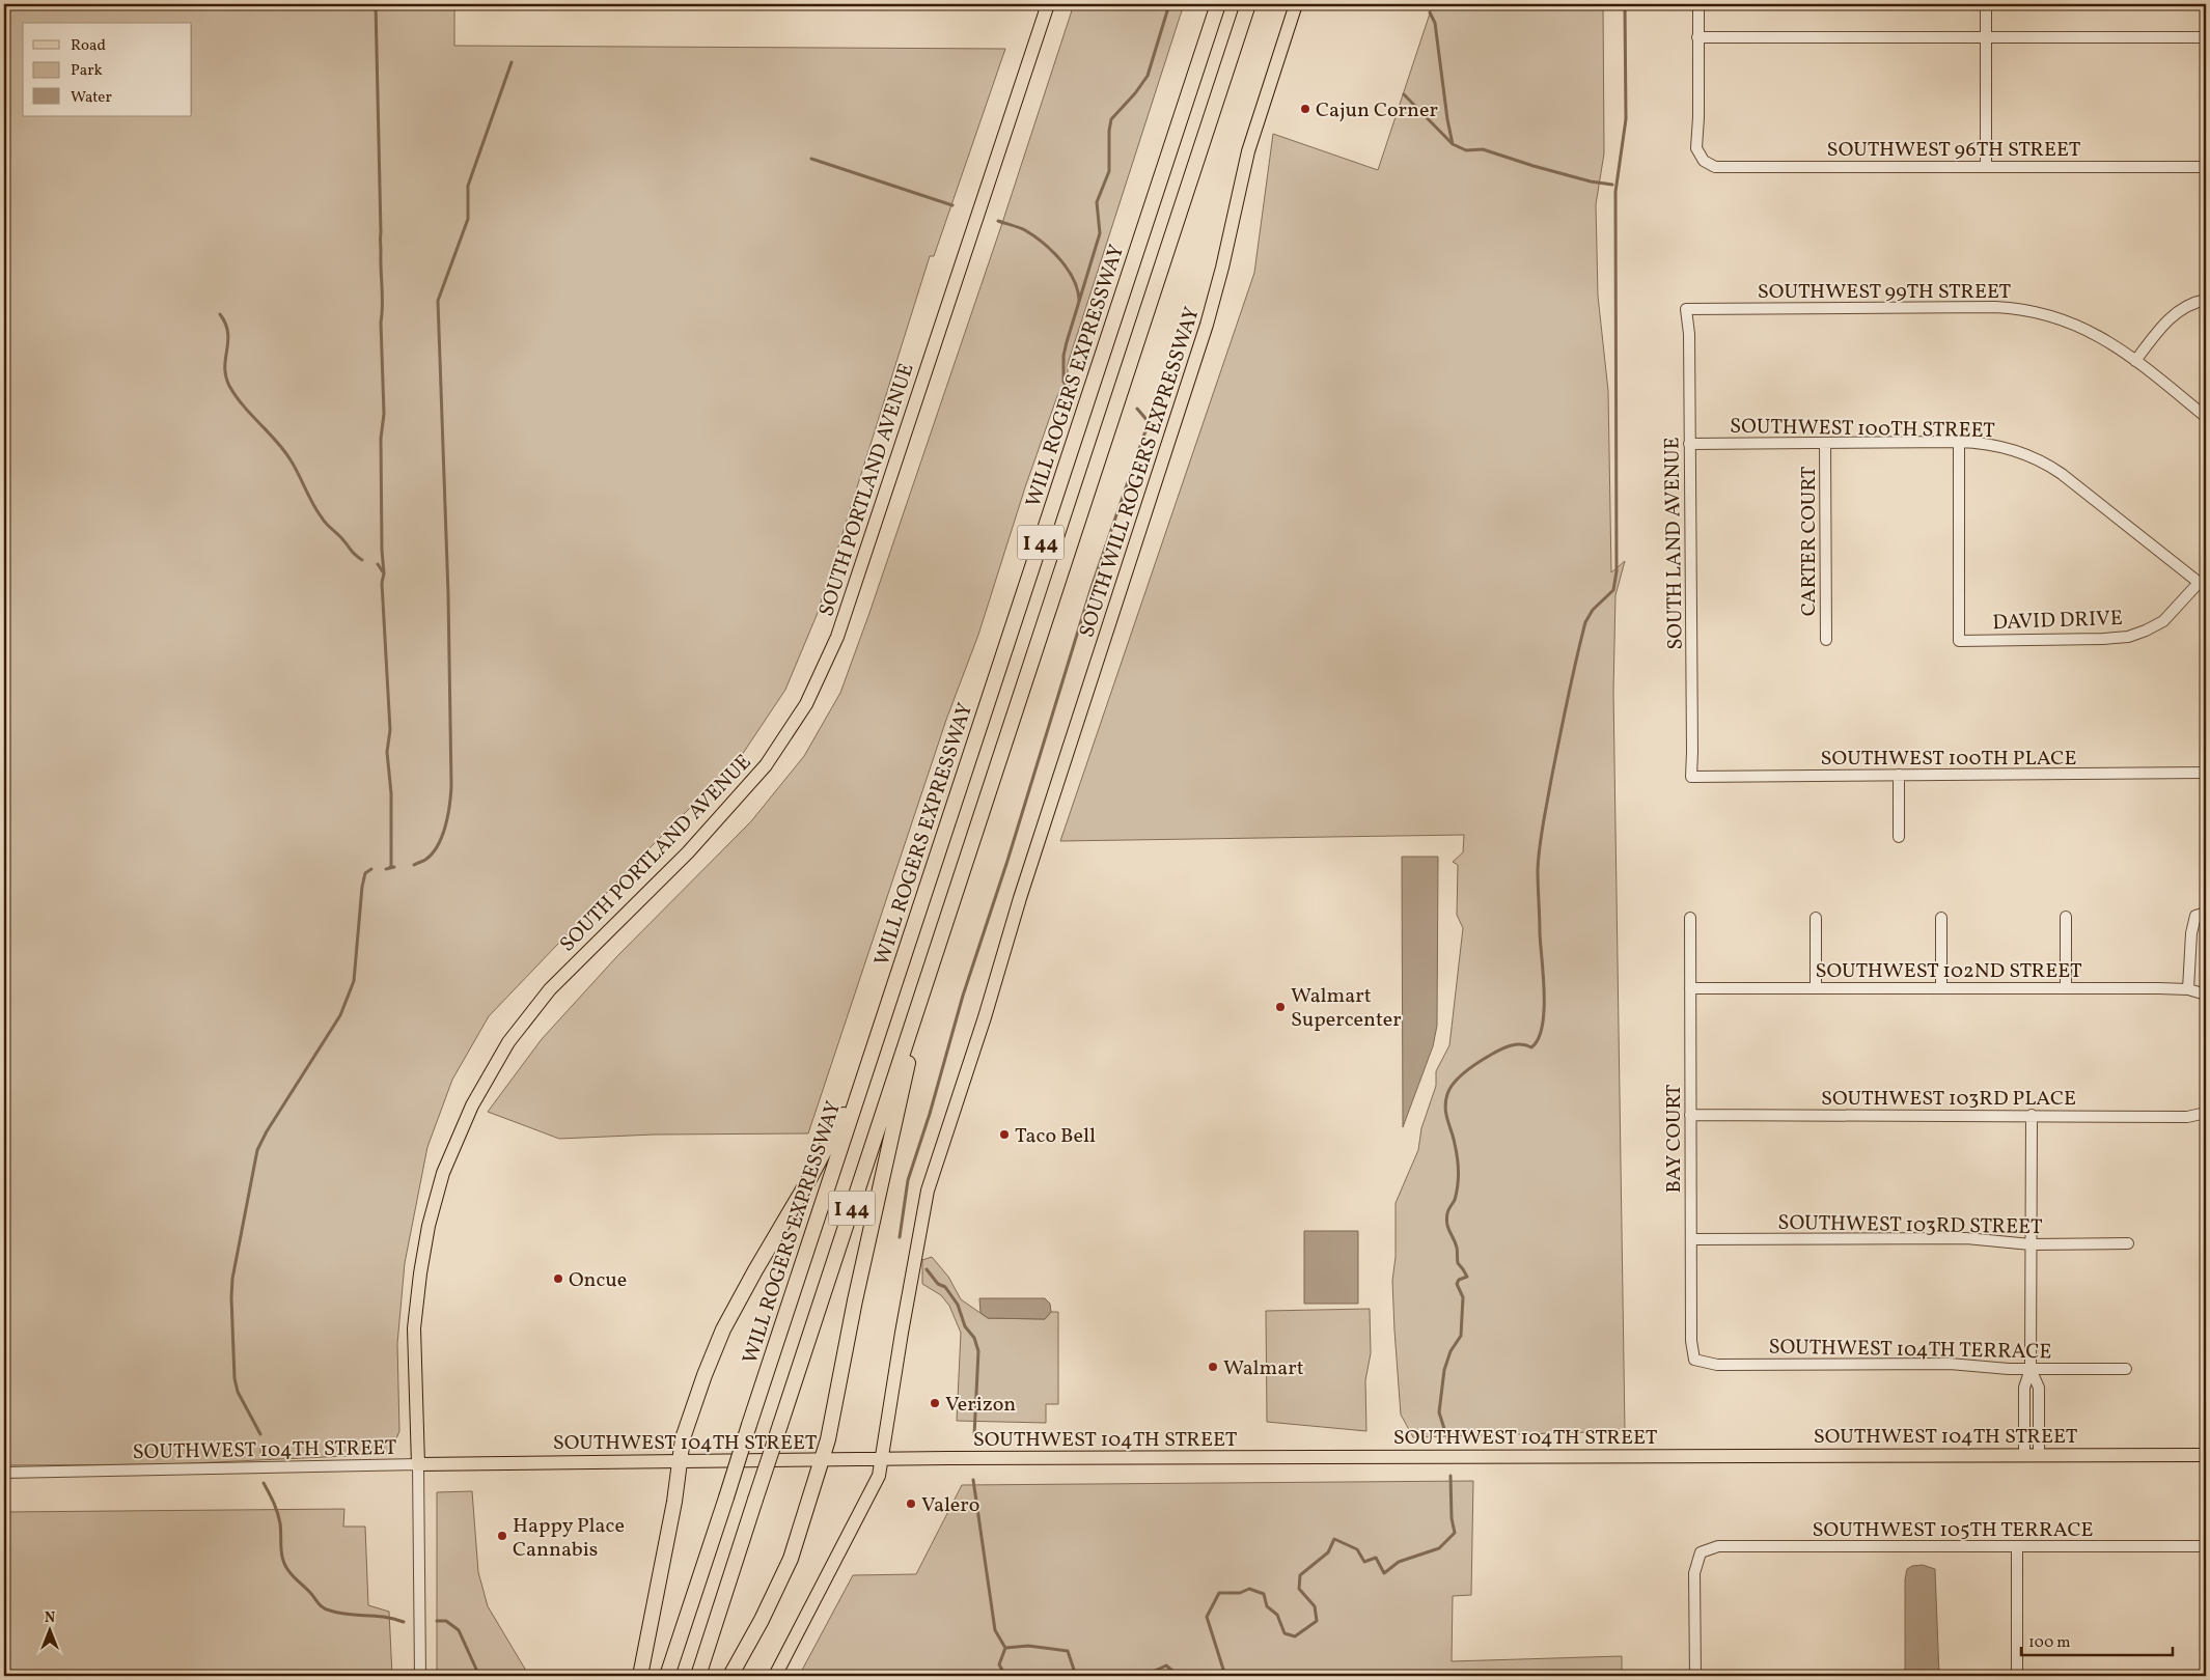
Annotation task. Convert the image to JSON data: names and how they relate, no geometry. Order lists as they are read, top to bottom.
{
  "streets": {
    "highway": ["WILL ROGERS EXPRESSWAY", "I 44"],
    "main road": ["SOUTH WILL ROGERS EXPRESSWAY", "SOUTH PORTLAND AVENUE", "SOUTHWEST 104TH STREET"],
    "street": [
      "SOUTHWEST 96TH STREET",
      "SOUTHWEST 99TH STREET",
      "SOUTHWEST 100TH STREET",
      "CARTER COURT",
      "SOUTH LAND AVENUE",
      "DAVID DRIVE",
      "SOUTHWEST 100TH PLACE",
      "SOUTHWEST 102ND STREET",
      "SOUTHWEST 103RD PLACE",
      "BAY COURT",
      "SOUTHWEST 103RD STREET",
      "SOUTHWEST 104TH TERRACE",
      "SOUTHWEST 105TH TERRACE"
    ]
  },
  "crossings": [
    ["SOUTHWEST 99TH STREET", "SOUTH LAND AVENUE"],
    ["SOUTHWEST 100TH STREET", "CARTER COURT"],
    ["SOUTHWEST 100TH STREET", "SOUTH LAND AVENUE"],
    ["SOUTHWEST 100TH STREET", "DAVID DRIVE"],
    ["SOUTH WILL ROGERS EXPRESSWAY", "SOUTHWEST 104TH STREET"],
    ["SOUTH PORTLAND AVENUE", "SOUTHWEST 104TH STREET"],
    ["SOUTH LAND AVENUE", "SOUTHWEST 100TH PLACE"],
    ["SOUTHWEST 102ND STREET", "BAY COURT"],
    ["SOUTHWEST 103RD PLACE", "BAY COURT"],
    ["BAY COURT", "SOUTHWEST 103RD STREET"],
    ["BAY COURT", "SOUTHWEST 104TH TERRACE"]
  ],
  "places": [
    "Cajun Corner",
    "Walmart Supercenter",
    "Taco Bell",
    "Oncue",
    "Walmart",
    "Verizon",
    "Valero",
    "Happy Place Cannabis"
  ],
  "legend": ["Road", "Park", "Water"],
  "scale_bar": "100 m",
  "north": "top"
}
